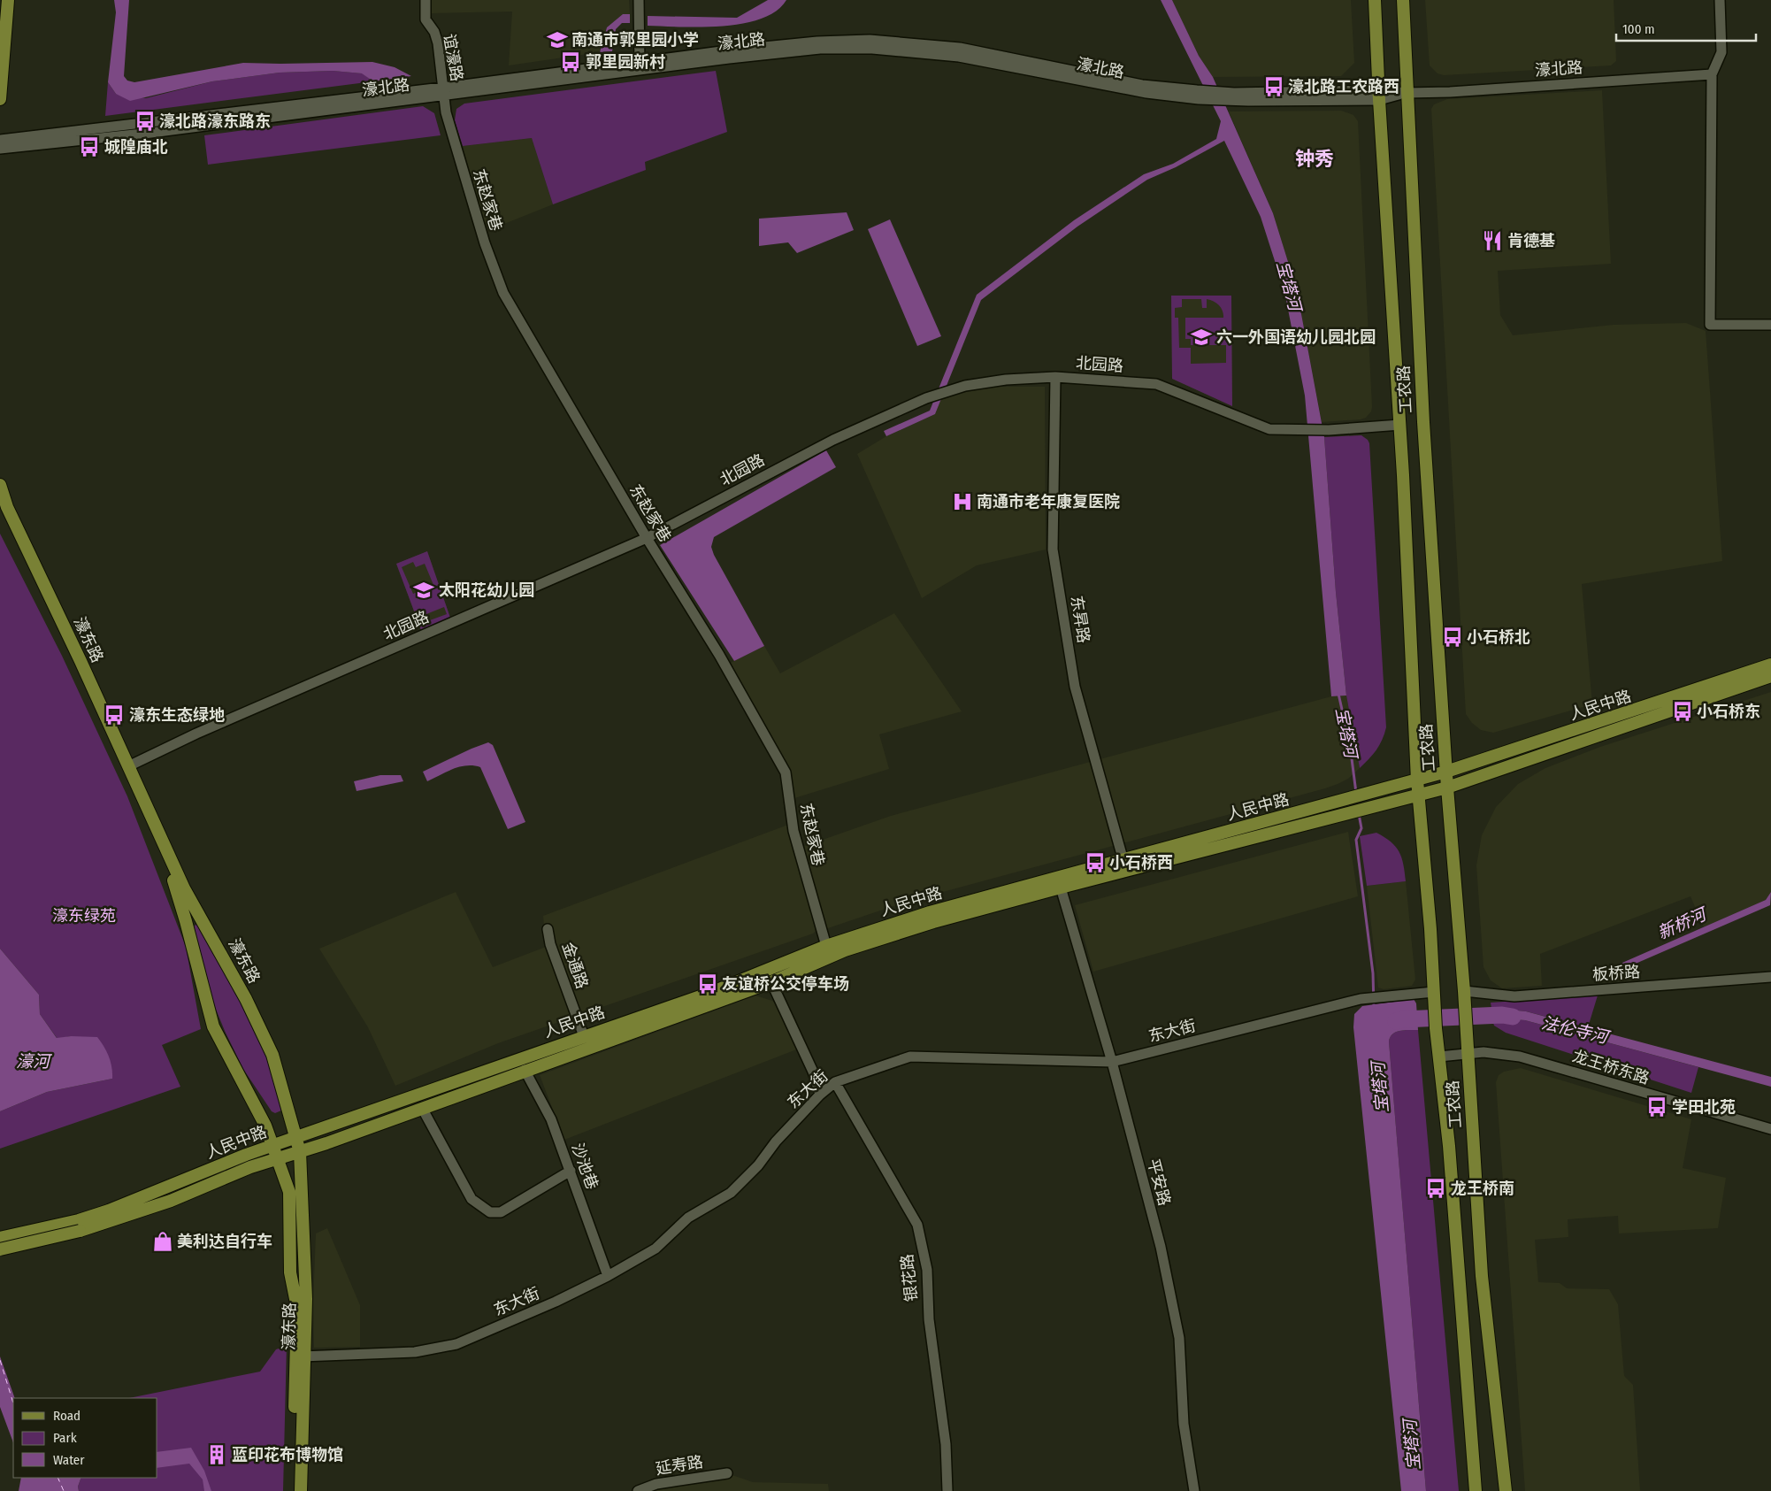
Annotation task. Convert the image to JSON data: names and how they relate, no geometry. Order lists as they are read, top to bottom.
{
  "streets": {
    "main road": ["工农路", "濠东路", "人民中路"],
    "street": [
      "濠北路",
      "谊濠路",
      "东赵家巷",
      "北园路",
      "东昇路",
      "金通路",
      "板桥路",
      "东大街",
      "龙王桥东路",
      "沙池巷",
      "平安路",
      "银花路",
      "延寿路"
    ]
  },
  "crossings": [
    ["濠北路", "谊濠路"],
    ["濠北路", "东赵家巷"],
    ["濠北路", "工农路"],
    ["谊濠路", "东赵家巷"],
    ["东赵家巷", "北园路"],
    ["东赵家巷", "人民中路"],
    ["北园路", "工农路"],
    ["北园路", "东昇路"],
    ["北园路", "濠东路"],
    ["工农路", "人民中路"],
    ["工农路", "板桥路"],
    ["工农路", "东大街"],
    ["工农路", "龙王桥东路"],
    ["东昇路", "人民中路"],
    ["濠东路", "人民中路"],
    ["濠东路", "东大街"],
    ["人民中路", "金通路"],
    ["人民中路", "沙池巷"],
    ["人民中路", "平安路"],
    ["东大街", "沙池巷"],
    ["东大街", "平安路"],
    ["东大街", "银花路"]
  ],
  "districts": ["钟秀"],
  "water": [
    "宝塔河",
    "新桥河",
    "法伦寺河",
    "濠河"
  ],
  "parks": ["濠东绿苑"],
  "places": {
    "school or university": ["南通市郭里园小学", "六一外国语幼儿园北园", "太阳花幼儿园"],
    "bus stop": [
      "郭里园新村",
      "濠北路工农路西",
      "濠北路濠东路东",
      "城隍庙北",
      "小石桥北",
      "小石桥东",
      "濠东生态绿地",
      "小石桥西",
      "友谊桥公交停车场",
      "学田北苑",
      "龙王桥南"
    ],
    "restaurant": ["肯德基"],
    "hospital": ["南通市老年康复医院"],
    "shop": ["美利达自行车"],
    "building": ["蓝印花布博物馆"]
  },
  "legend": ["Road", "Park", "Water"],
  "scale_bar": "100 m"
}
